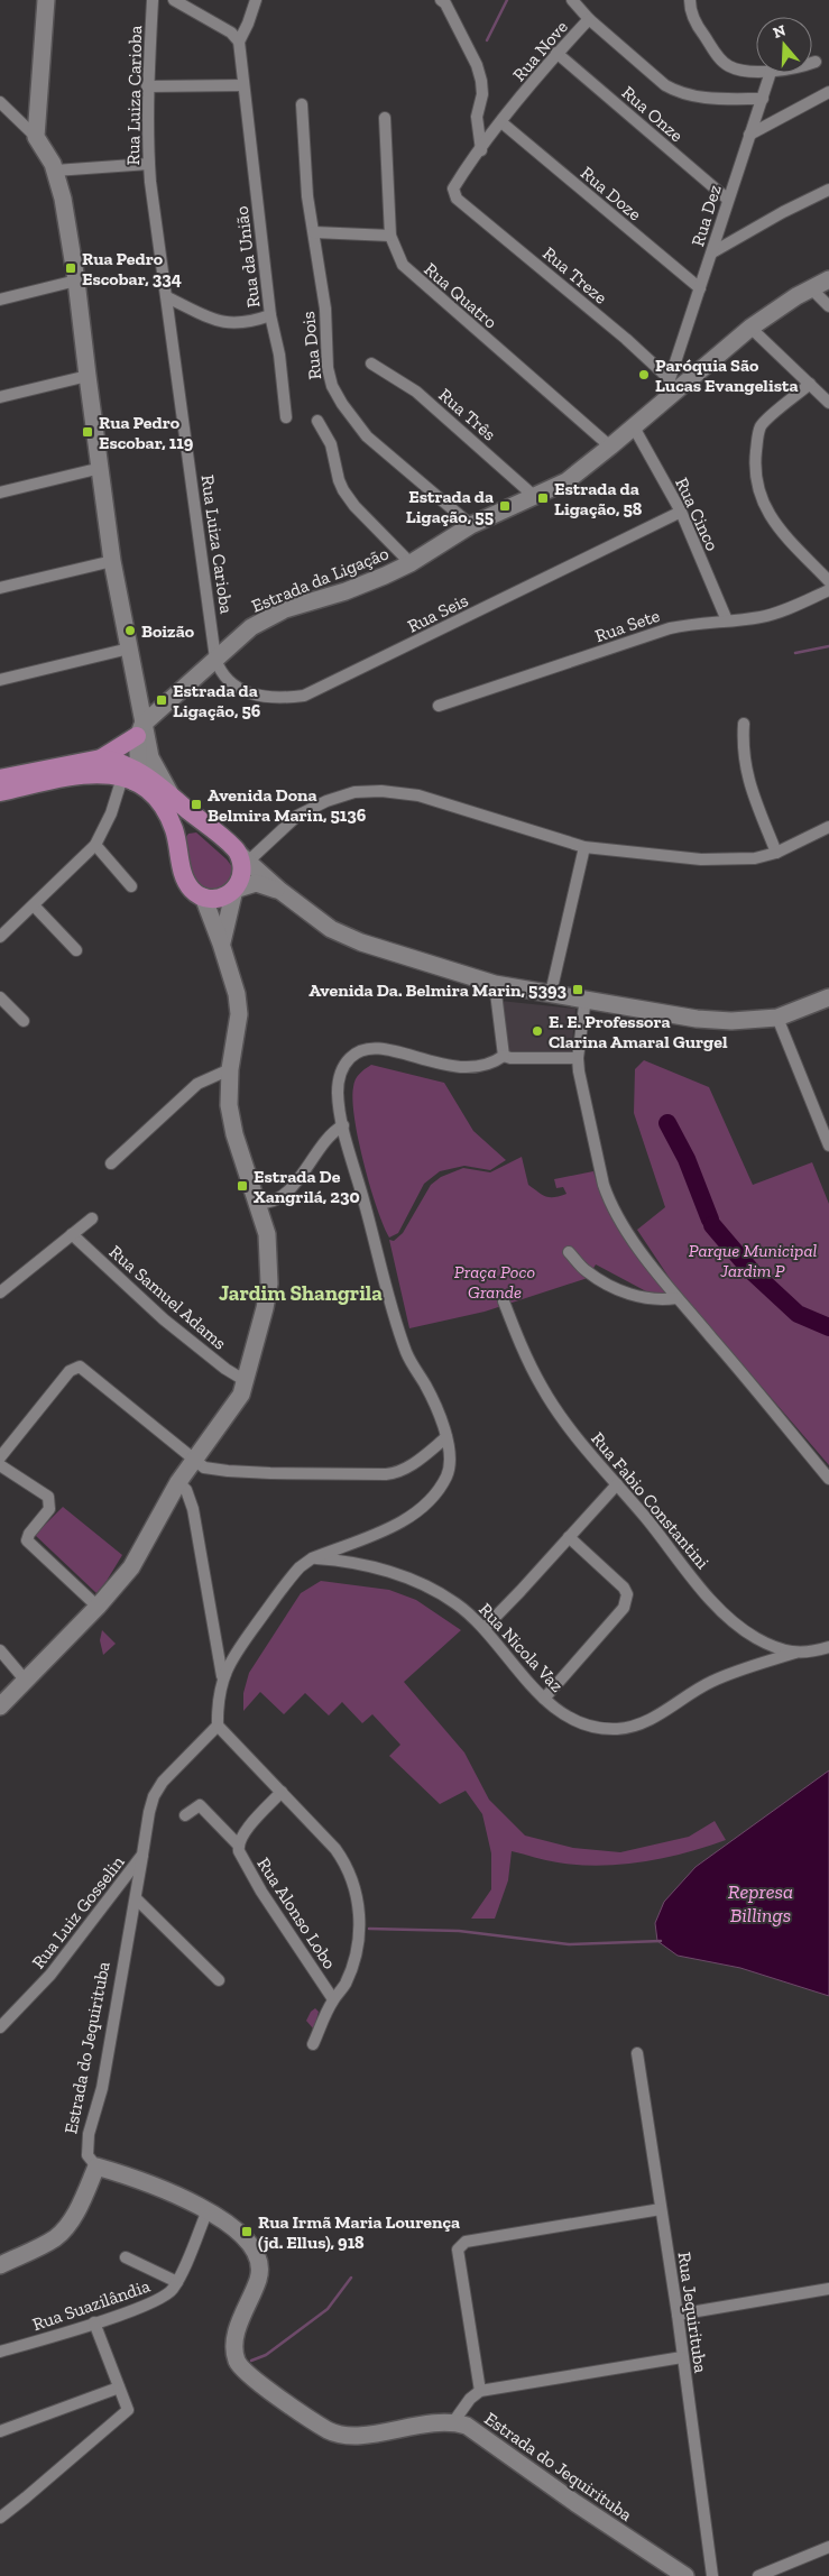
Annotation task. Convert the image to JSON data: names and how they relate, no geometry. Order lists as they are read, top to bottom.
{
  "streets": {
    "main road": ["Estrada da Ligação", "Estrada do Jequirituba"],
    "street": [
      "Rua Nove",
      "Rua Luiza Carioba",
      "Rua Onze",
      "Rua Doze",
      "Rua Dez",
      "Rua da União",
      "Rua Treze",
      "Rua Quatro",
      "Rua Dois",
      "Rua Três",
      "Rua Cinco",
      "Rua Seis",
      "Rua Sete",
      "Rua Samuel Adams",
      "Rua Fabio Constantini",
      "Rua Nicola Vaz",
      "Rua Luiz Gosselin",
      "Rua Alonso Lobo",
      "Rua Suazilândia",
      "Rua Jequirituba"
    ]
  },
  "crossings": [
    ["Rua Nove", "Rua Onze"],
    ["Rua Nove", "Rua Doze"],
    ["Rua Nove", "Rua Dez"],
    ["Rua Nove", "Rua Treze"],
    ["Rua Luiza Carioba", "Rua da União"],
    ["Rua Luiza Carioba", "Estrada da Ligação"],
    ["Rua Luiza Carioba", "Rua Seis"],
    ["Rua Onze", "Rua Dez"],
    ["Rua Doze", "Rua Dez"],
    ["Rua Dez", "Rua Treze"],
    ["Rua Dez", "Estrada da Ligação"],
    ["Rua Treze", "Estrada da Ligação"],
    ["Rua Quatro", "Estrada da Ligação"],
    ["Rua Dois", "Estrada da Ligação"],
    ["Rua Três", "Estrada da Ligação"],
    ["Rua Cinco", "Estrada da Ligação"],
    ["Rua Cinco", "Rua Seis"],
    ["Rua Cinco", "Rua Sete"],
    ["Estrada da Ligação", "Rua Seis"],
    ["Rua Fabio Constantini", "Rua Nicola Vaz"],
    ["Rua Luiz Gosselin", "Estrada do Jequirituba"]
  ],
  "districts": ["Jardim Shangrila"],
  "water": ["Represa Billings"],
  "parks": ["Parque Municipal Jardim P", "Praça Poco Grande"],
  "places": {
    "transit": [
      "Rua Pedro Escobar, 334",
      "Rua Pedro Escobar, 119",
      "Estrada da Ligação, 58",
      "Estrada da Ligação, 55",
      "Estrada da Ligação, 56",
      "Avenida Dona Belmira Marin, 5136",
      "Avenida Da. Belmira Marin, 5393",
      "Estrada De Xangrilá, 230",
      "Rua Irmã Maria Lourença (jd. Ellus), 918"
    ],
    "other": ["Paróquia São Lucas Evangelista", "Boizão", "E. E. Professora Clarina Amaral Gurgel"]
  },
  "north": "top"
}
